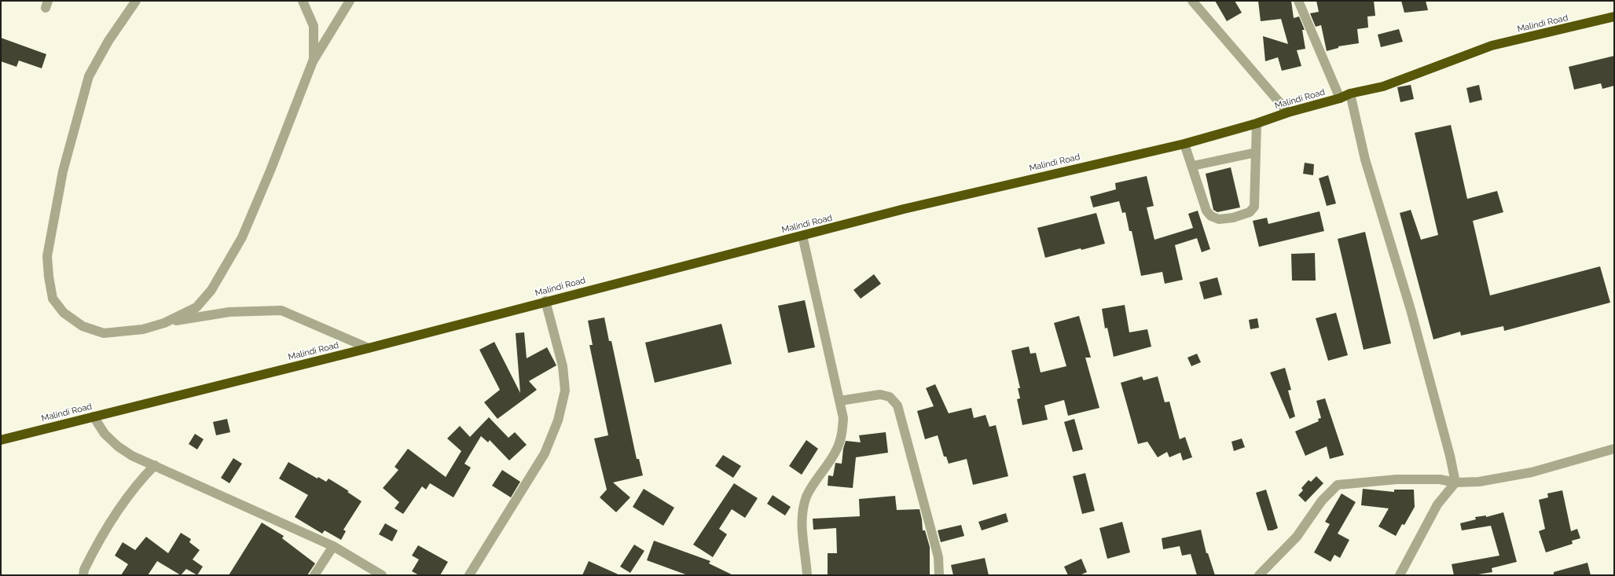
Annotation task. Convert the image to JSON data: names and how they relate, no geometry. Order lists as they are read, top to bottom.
{
  "streets": {
    "highway": ["Malindi Road"]
  }
}
